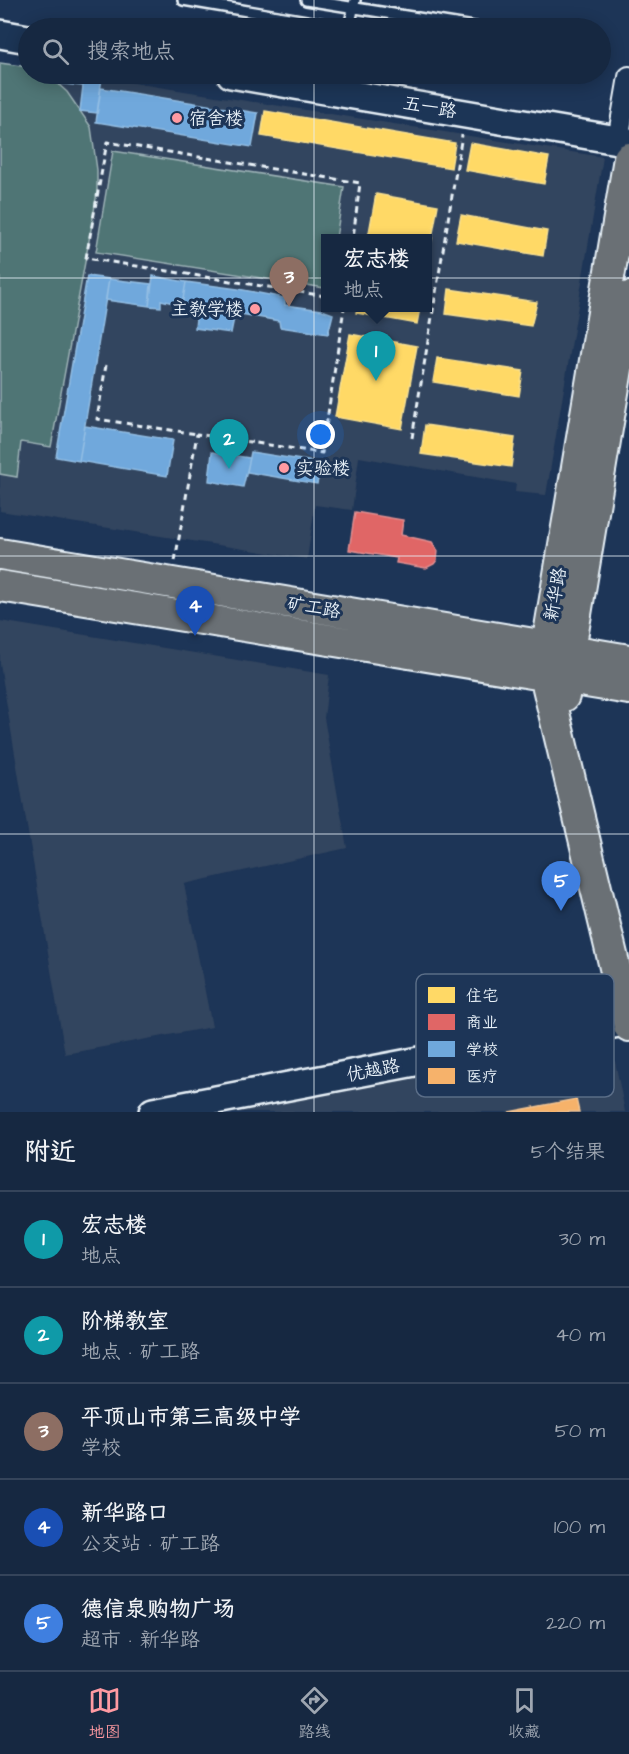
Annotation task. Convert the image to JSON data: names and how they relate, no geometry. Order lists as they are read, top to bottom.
{
  "streets": {
    "main road": ["新华路", "矿工路"],
    "street": ["五一路", "优越路"]
  },
  "crossings": [
    ["五一路", "新华路"],
    ["新华路", "矿工路"],
    ["新华路", "优越路"]
  ],
  "places": ["宿舍楼", "主教学楼", "实验楼"],
  "legend": [
    "住宅",
    "商业",
    "学校",
    "医疗"
  ],
  "page": {
    "search": "搜索地点",
    "popup": ["宏志楼", "地点"],
    "pins": [
      "3",
      "1",
      "2",
      "4",
      "5"
    ],
    "heading": ["附近", "5个结果"],
    "list": [
      {
        "mark": "1",
        "name": "宏志楼",
        "note": "地点",
        "value": "30 m"
      },
      {
        "mark": "2",
        "name": "阶梯教室",
        "note": "地点 · 矿工路",
        "value": "40 m"
      },
      {
        "mark": "3",
        "name": "平顶山市第三高级中学",
        "note": "学校",
        "value": "50 m"
      },
      {
        "mark": "4",
        "name": "新华路口",
        "note": "公交站 · 矿工路",
        "value": "100 m"
      },
      {
        "mark": "5",
        "name": "德信泉购物广场",
        "note": "超市 · 新华路",
        "value": "220 m"
      }
    ],
    "nav": ["地图", "路线", "收藏"]
  }
}
